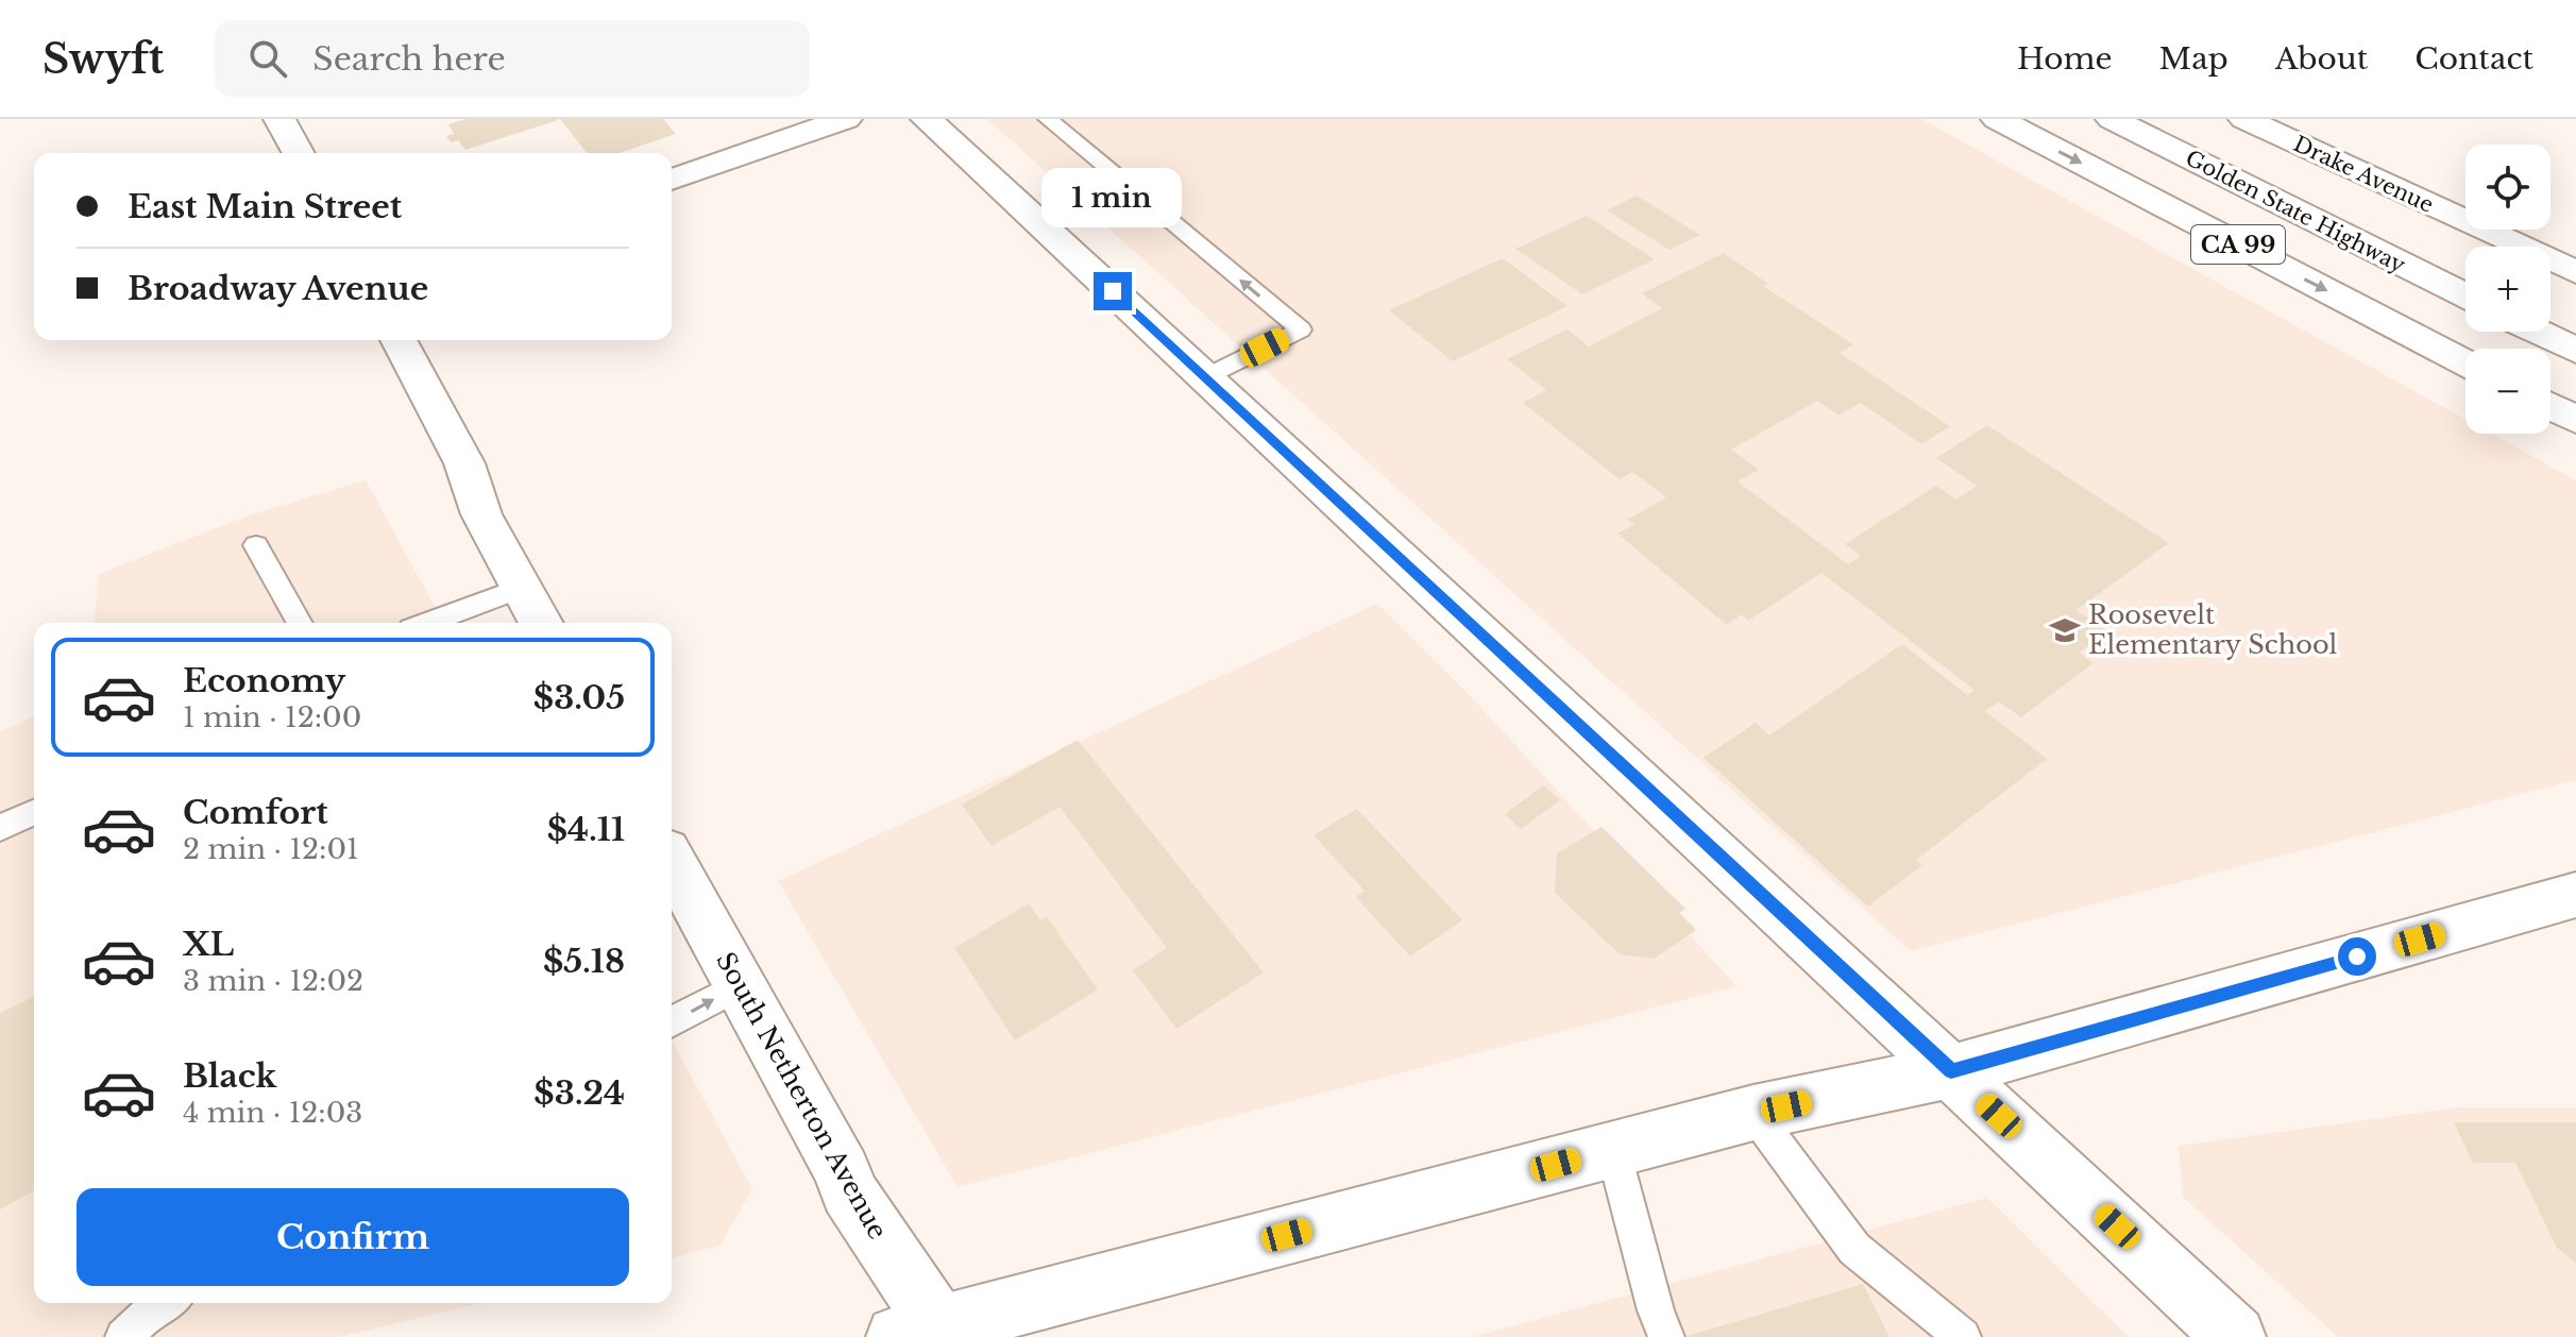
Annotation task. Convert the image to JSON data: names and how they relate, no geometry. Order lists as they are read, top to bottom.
{
  "streets": {
    "main road": [
      "Drake Avenue",
      "Golden State Highway",
      "CA 99",
      "South Netherton Avenue"
    ]
  },
  "places": {
    "school or university": ["Roosevelt Elementary School"]
  },
  "page": {
    "header": "Swyft",
    "search": "Search here",
    "nav": [
      "Home",
      "Map",
      "About",
      "Contact"
    ],
    "map_buttons": ["+", "−"],
    "banner": ["East Main Street", "Broadway Avenue"],
    "bubble": "1 min",
    "list": [
      {
        "name": "Economy",
        "note": "1 min · 12:00",
        "value": "$3.05"
      },
      {
        "name": "Comfort",
        "note": "2 min · 12:01",
        "value": "$4.11"
      },
      {
        "name": "XL",
        "note": "3 min · 12:02",
        "value": "$5.18"
      },
      {
        "name": "Black",
        "note": "4 min · 12:03",
        "value": "$3.24"
      }
    ],
    "buttons": "Confirm"
  }
}
